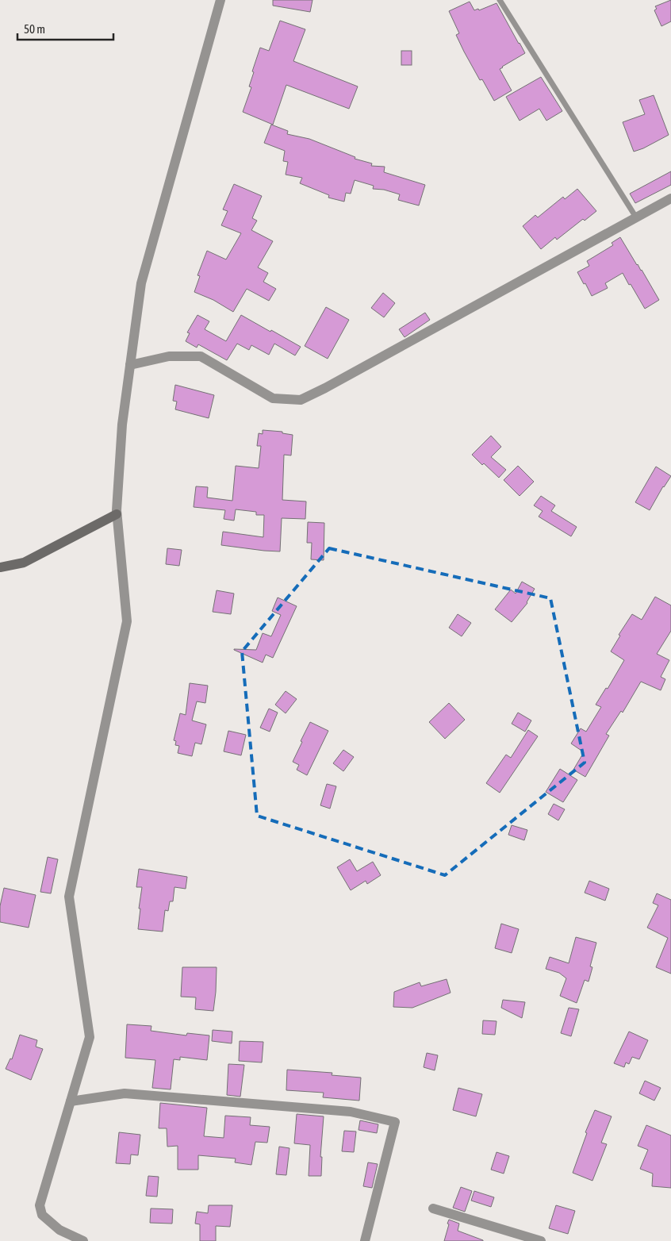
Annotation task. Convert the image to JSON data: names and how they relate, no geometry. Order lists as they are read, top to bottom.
{
  "scale_bar": "50 m"
}
